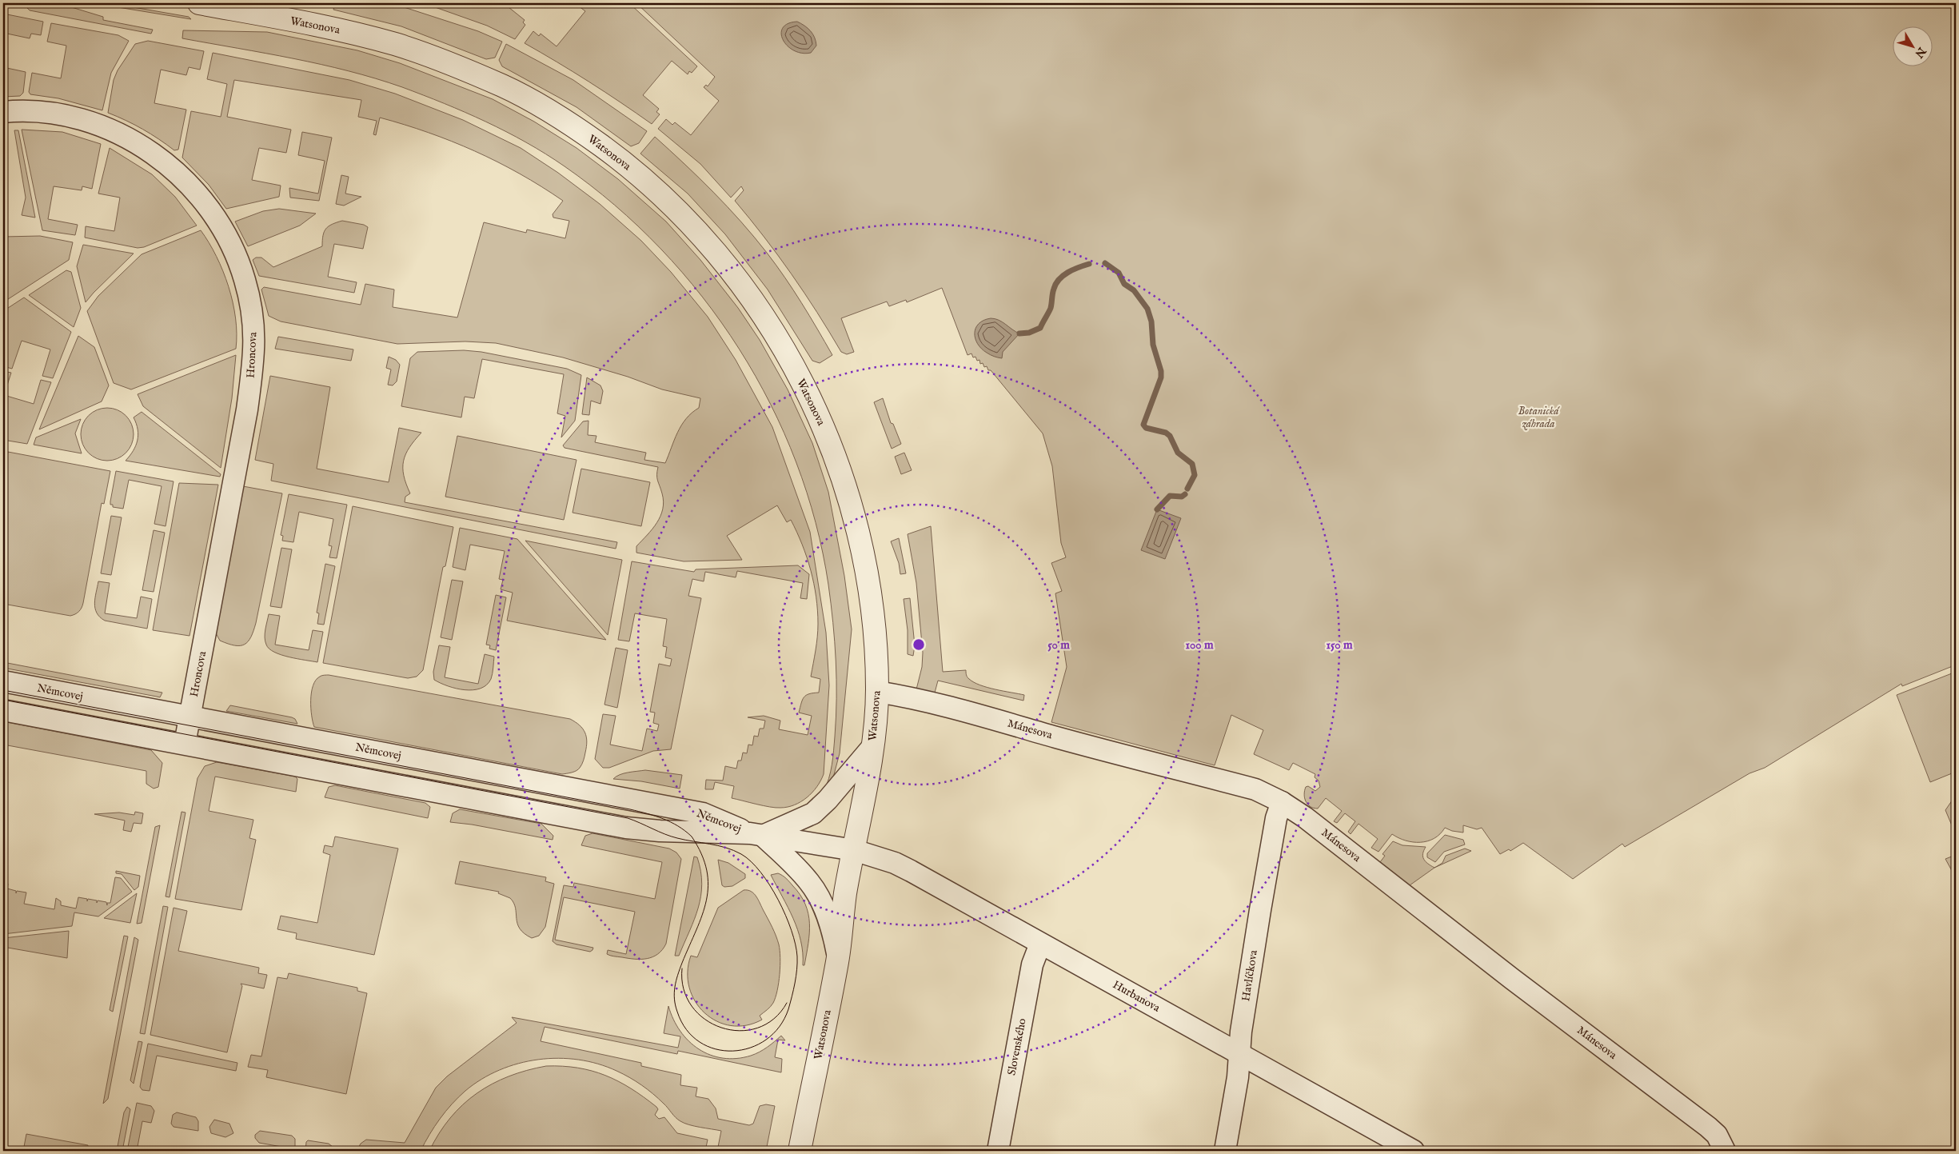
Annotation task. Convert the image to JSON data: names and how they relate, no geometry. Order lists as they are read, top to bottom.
{
  "streets": {
    "street": [
      "Watsonova",
      "Hroncova",
      "Němcovej",
      "Mánesova",
      "Havlíčkova",
      "Hurbanova",
      "Slovenského"
    ]
  },
  "crossings": [
    ["Watsonova", "Němcovej"],
    ["Watsonova", "Mánesova"],
    ["Watsonova", "Hurbanova"],
    ["Hroncova", "Němcovej"],
    ["Němcovej", "Hurbanova"],
    ["Mánesova", "Havlíčkova"],
    ["Havlíčkova", "Hurbanova"],
    ["Hurbanova", "Slovenského"]
  ],
  "parks": ["Botanická záhrada"],
  "north": "bottom right",
  "rings": ["50 m", "100 m", "150 m"]
}
